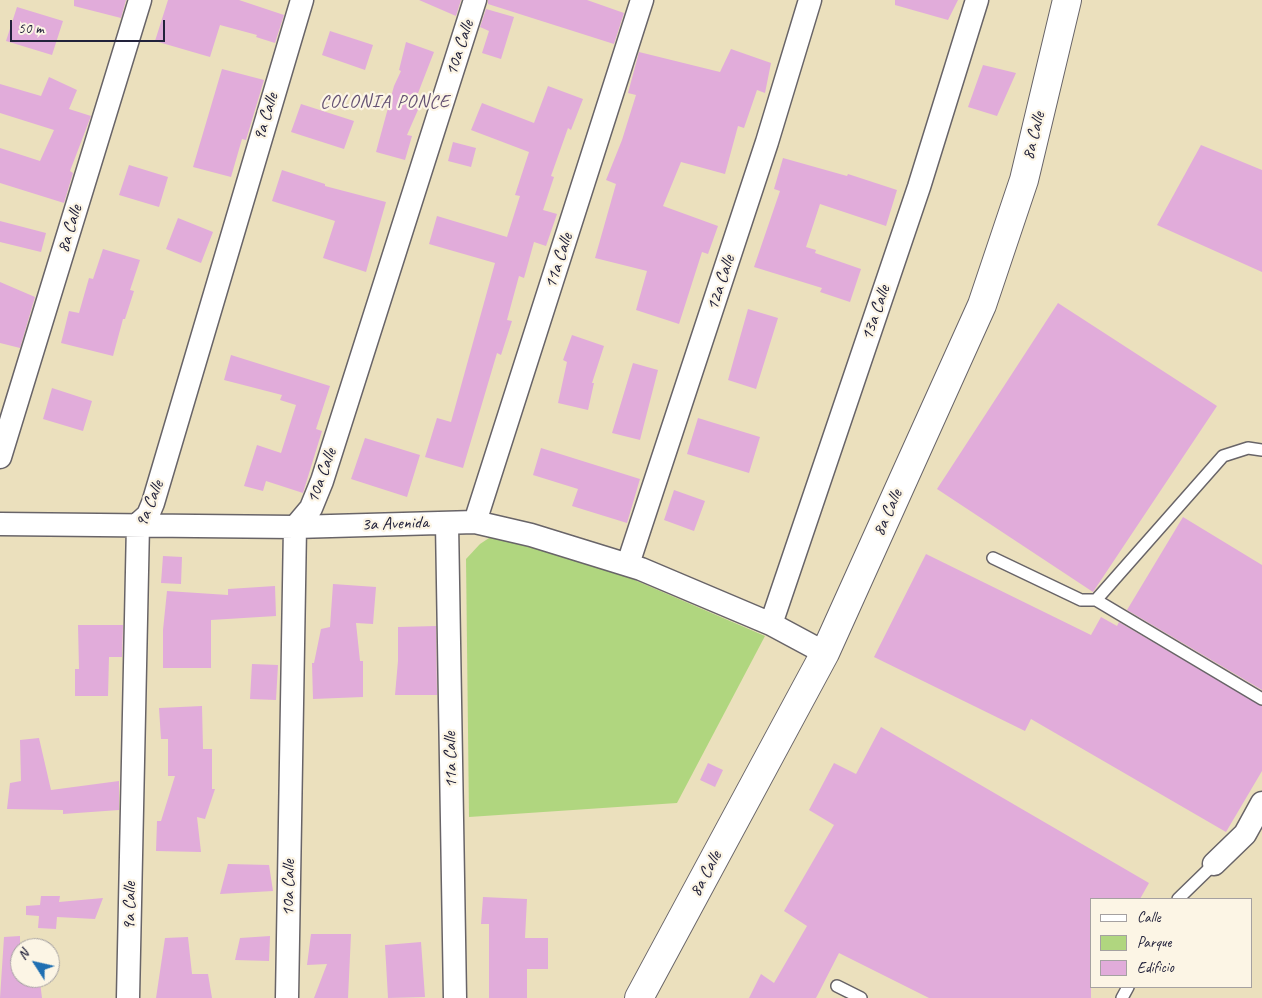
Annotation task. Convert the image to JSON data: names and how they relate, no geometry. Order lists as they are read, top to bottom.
{
  "streets": {
    "street": [
      "10a Calle",
      "9a Calle",
      "8a Calle",
      "11a Calle",
      "12a Calle",
      "13a Calle",
      "3a Avenida"
    ]
  },
  "crossings": [
    ["10a Calle", "3a Avenida"],
    ["9a Calle", "3a Avenida"],
    ["8a Calle", "3a Avenida"],
    ["11a Calle", "3a Avenida"],
    ["12a Calle", "3a Avenida"],
    ["13a Calle", "3a Avenida"]
  ],
  "districts": ["COLONIA PONCE"],
  "legend": ["Calle", "Parque", "Edificio"],
  "scale_bar": "50 m",
  "north": "top left"
}
